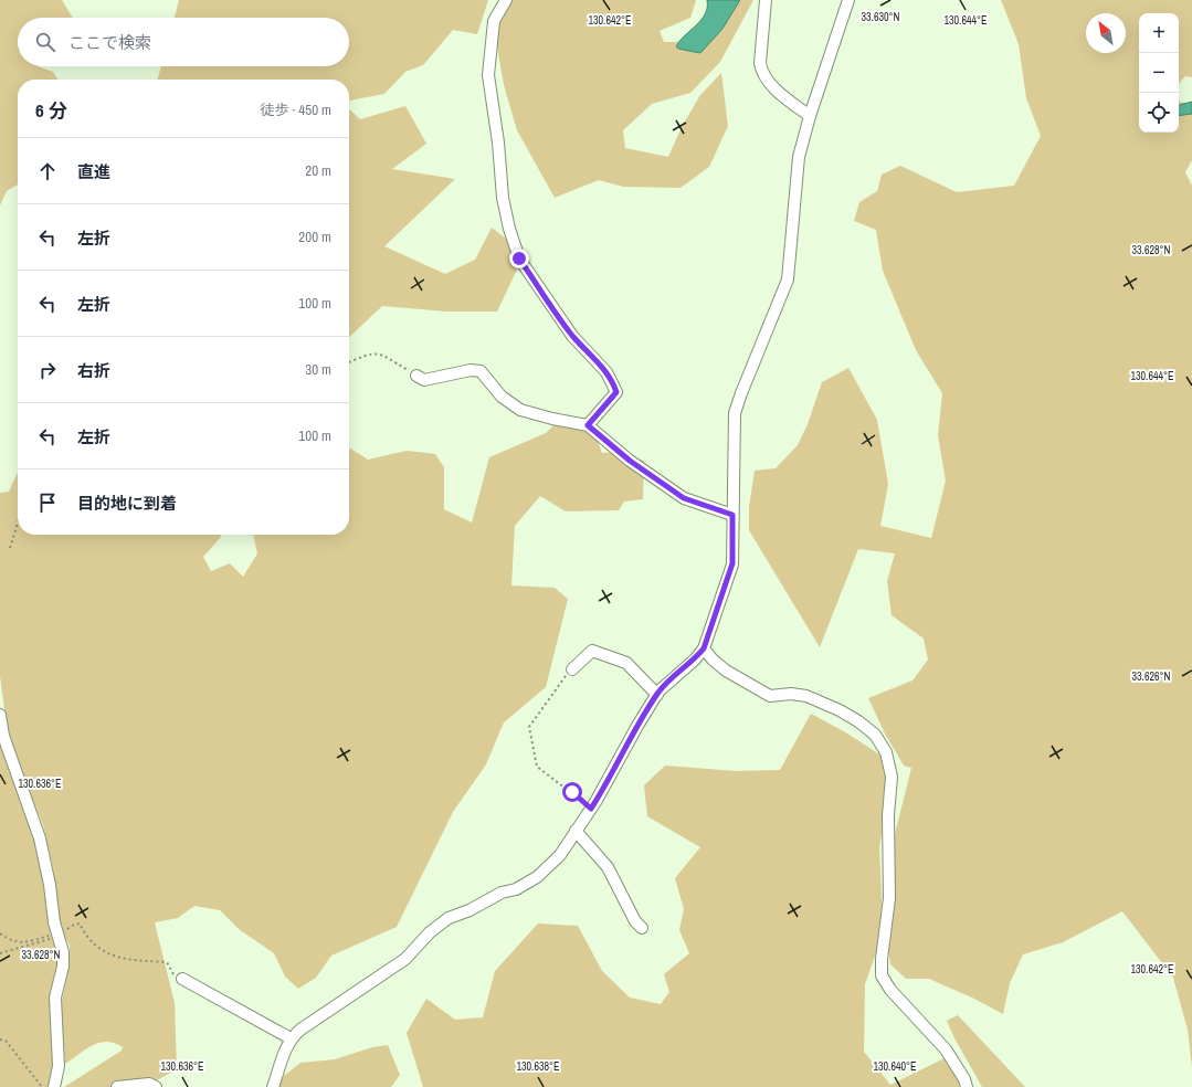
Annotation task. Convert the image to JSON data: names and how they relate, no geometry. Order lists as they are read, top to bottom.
{
  "north": "top left",
  "page": {
    "map_buttons": ["+", "−"],
    "search": "ここで検索",
    "heading": ["6 分", "徒歩 · 450 m"],
    "list": [
      ["直進", "20 m"],
      ["左折", "200 m"],
      ["左折", "100 m"],
      ["右折", "30 m"],
      ["左折", "100 m"],
      "目的地に到着"
    ]
  },
  "coordinates": [
    "33.630°N",
    "130.642°E",
    "130.644°E",
    "33.628°N",
    "33.626°N",
    "130.636°E",
    "130.638°E",
    "130.640°E"
  ]
}
